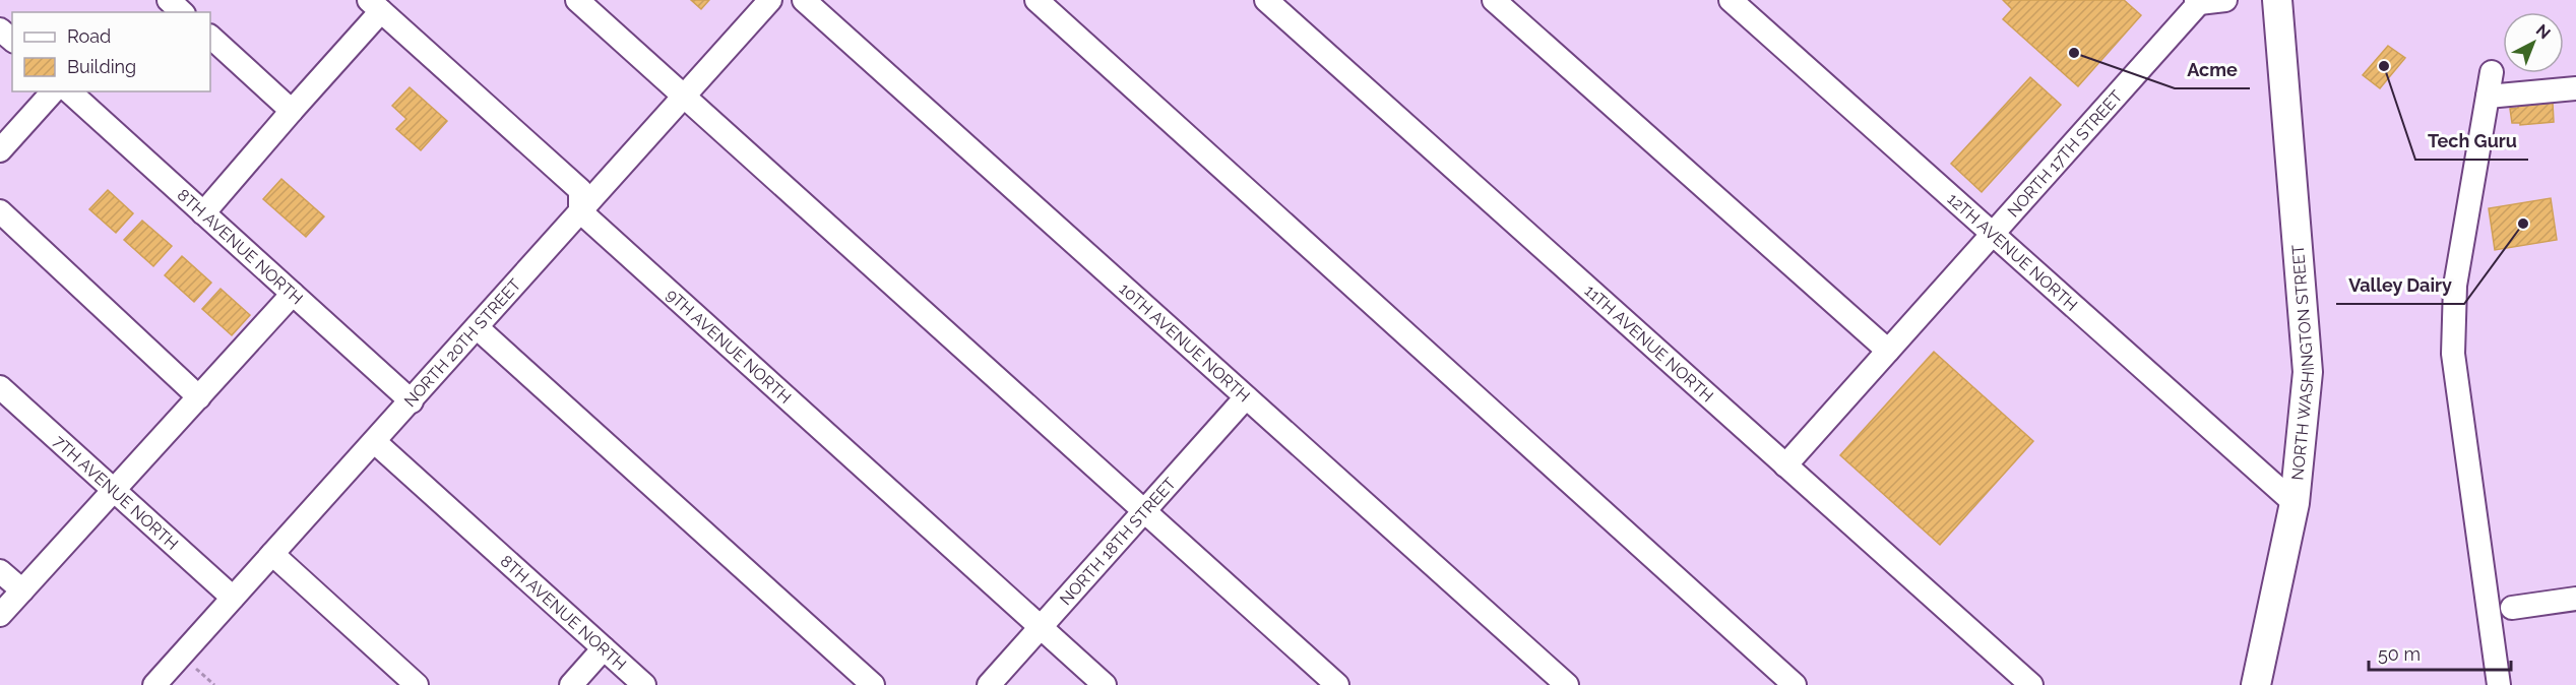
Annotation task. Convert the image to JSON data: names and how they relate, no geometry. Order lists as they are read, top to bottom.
{
  "streets": {
    "main road": ["NORTH WASHINGTON STREET"],
    "street": [
      "NORTH 17TH STREET",
      "8TH AVENUE NORTH",
      "12TH AVENUE NORTH",
      "NORTH 20TH STREET",
      "10TH AVENUE NORTH",
      "11TH AVENUE NORTH",
      "9TH AVENUE NORTH",
      "7TH AVENUE NORTH",
      "NORTH 18TH STREET"
    ]
  },
  "crossings": [
    ["NORTH 17TH STREET", "12TH AVENUE NORTH"],
    ["NORTH 17TH STREET", "11TH AVENUE NORTH"],
    ["8TH AVENUE NORTH", "NORTH 20TH STREET"],
    ["12TH AVENUE NORTH", "NORTH WASHINGTON STREET"],
    ["NORTH 20TH STREET", "9TH AVENUE NORTH"],
    ["NORTH 20TH STREET", "7TH AVENUE NORTH"],
    ["10TH AVENUE NORTH", "NORTH 18TH STREET"],
    ["9TH AVENUE NORTH", "NORTH 18TH STREET"]
  ],
  "places": ["Acme", "Tech Guru", "Valley Dairy"],
  "legend": ["Road", "Building"],
  "scale_bar": "50 m",
  "north": "top right"
}
